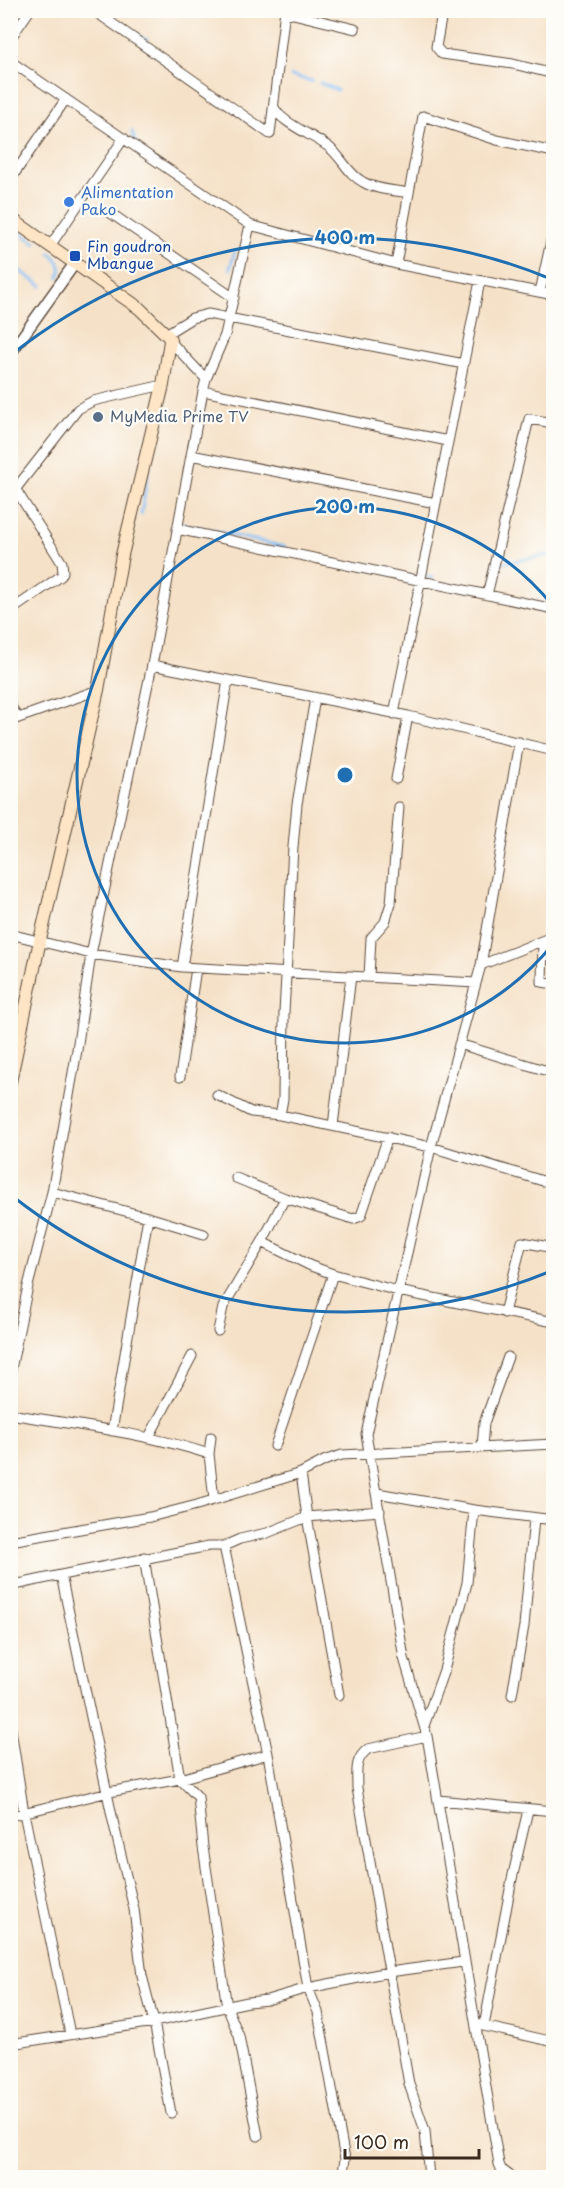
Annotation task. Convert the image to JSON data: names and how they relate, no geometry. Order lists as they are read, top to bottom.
{
  "places": {
    "other": ["Alimentation Pako", "MyMedia Prime TV"],
    "transit": ["Fin goudron Mbangue"]
  },
  "scale_bar": "100 m",
  "rings": ["400 m", "200 m"]
}
